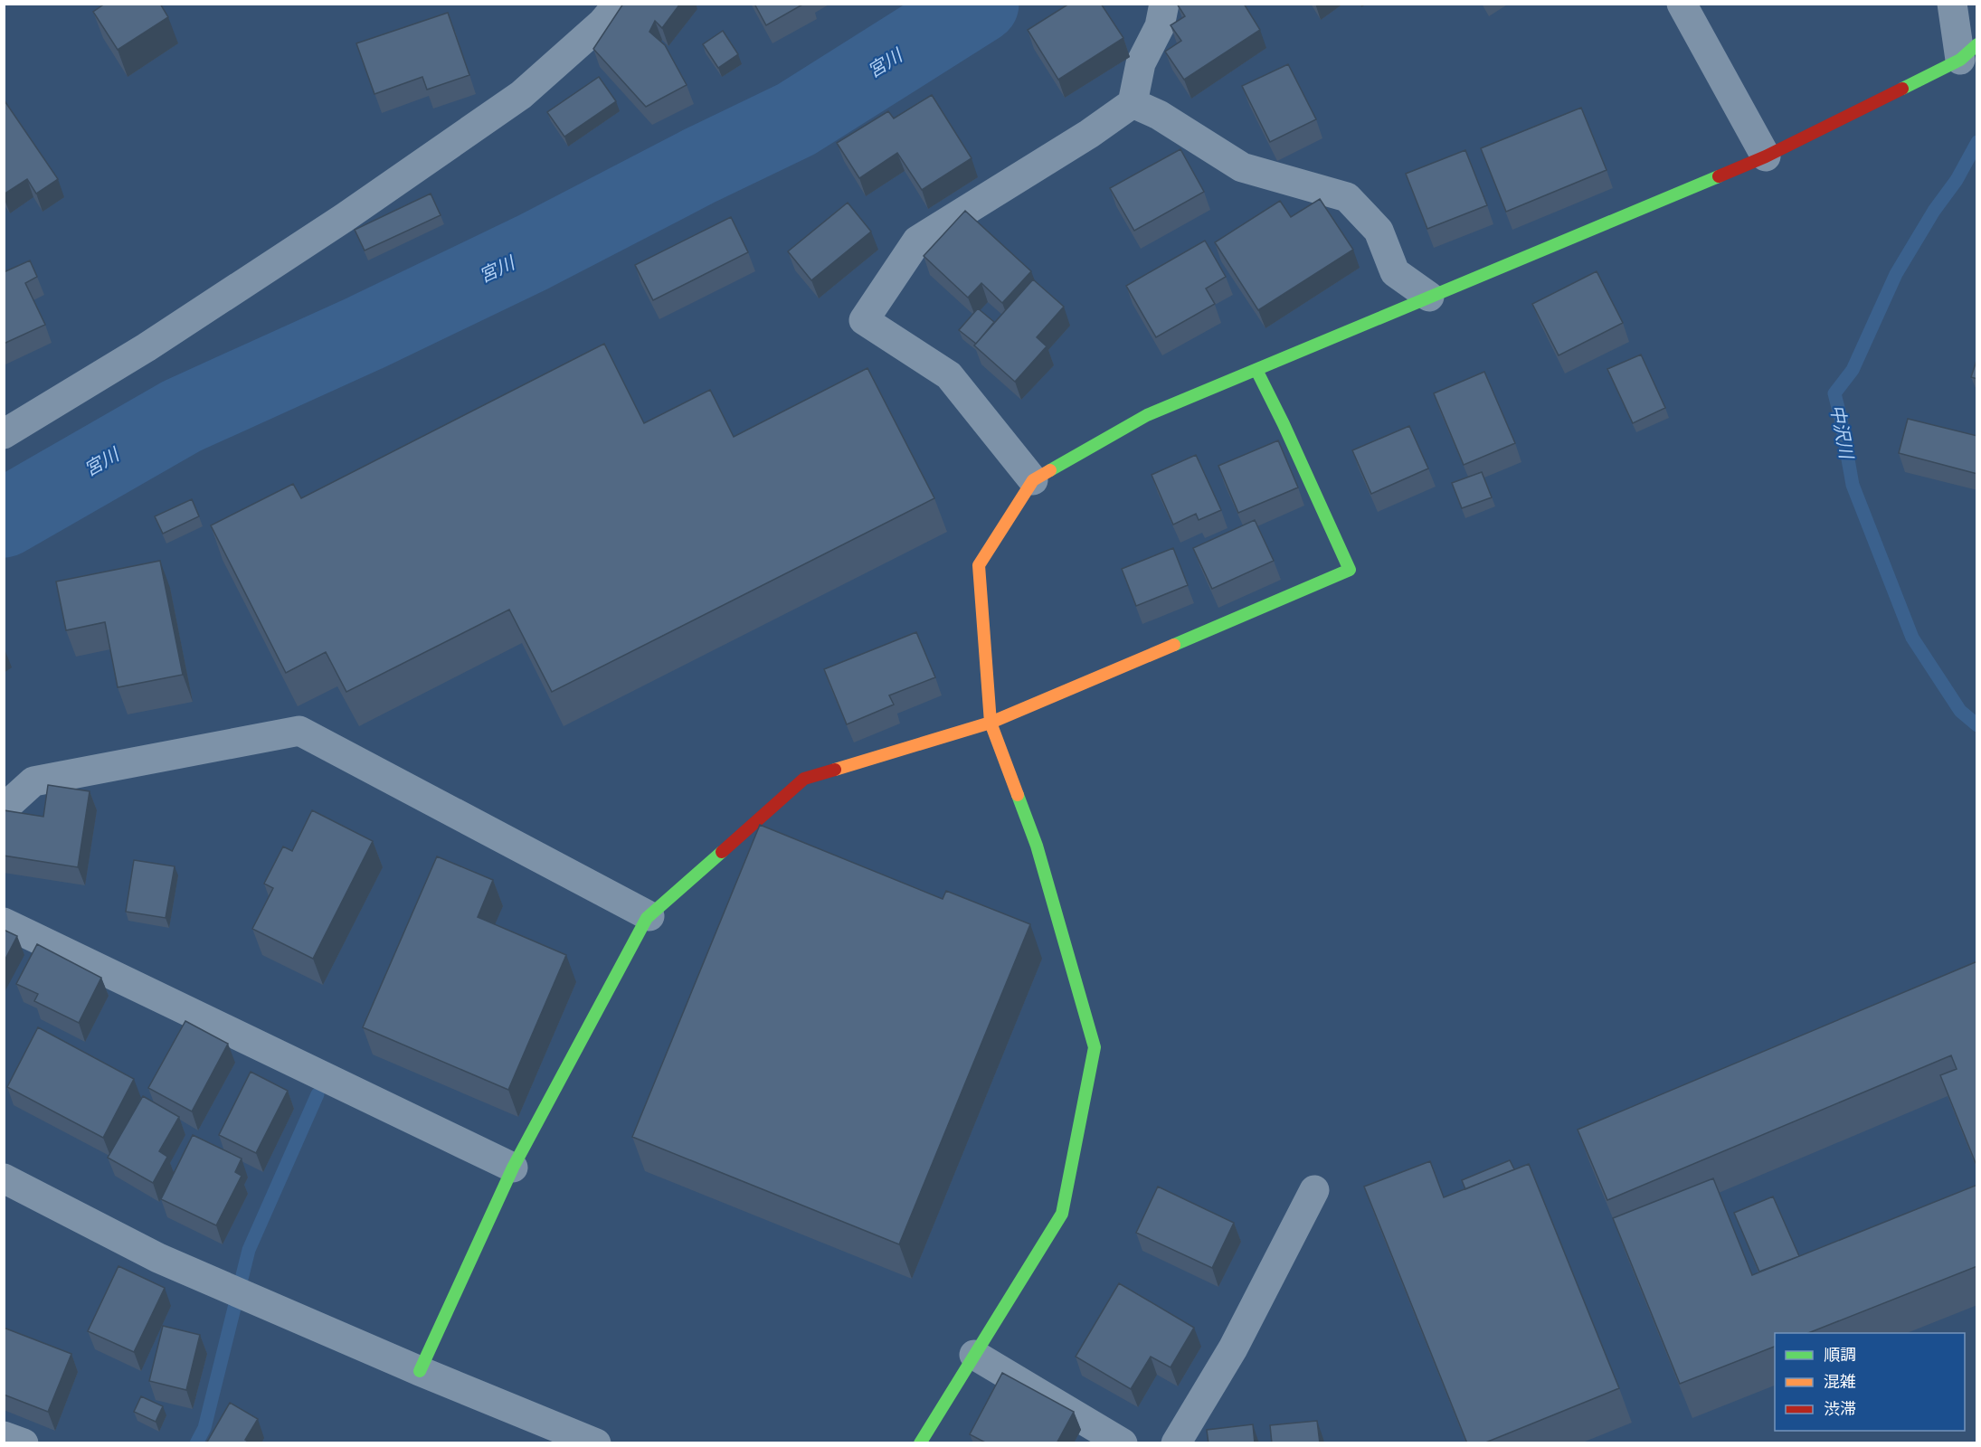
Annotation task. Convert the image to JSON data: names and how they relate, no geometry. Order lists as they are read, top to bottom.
{
  "water": ["宮川", "中沢川"],
  "legend": ["順調", "混雑", "渋滞"]
}
